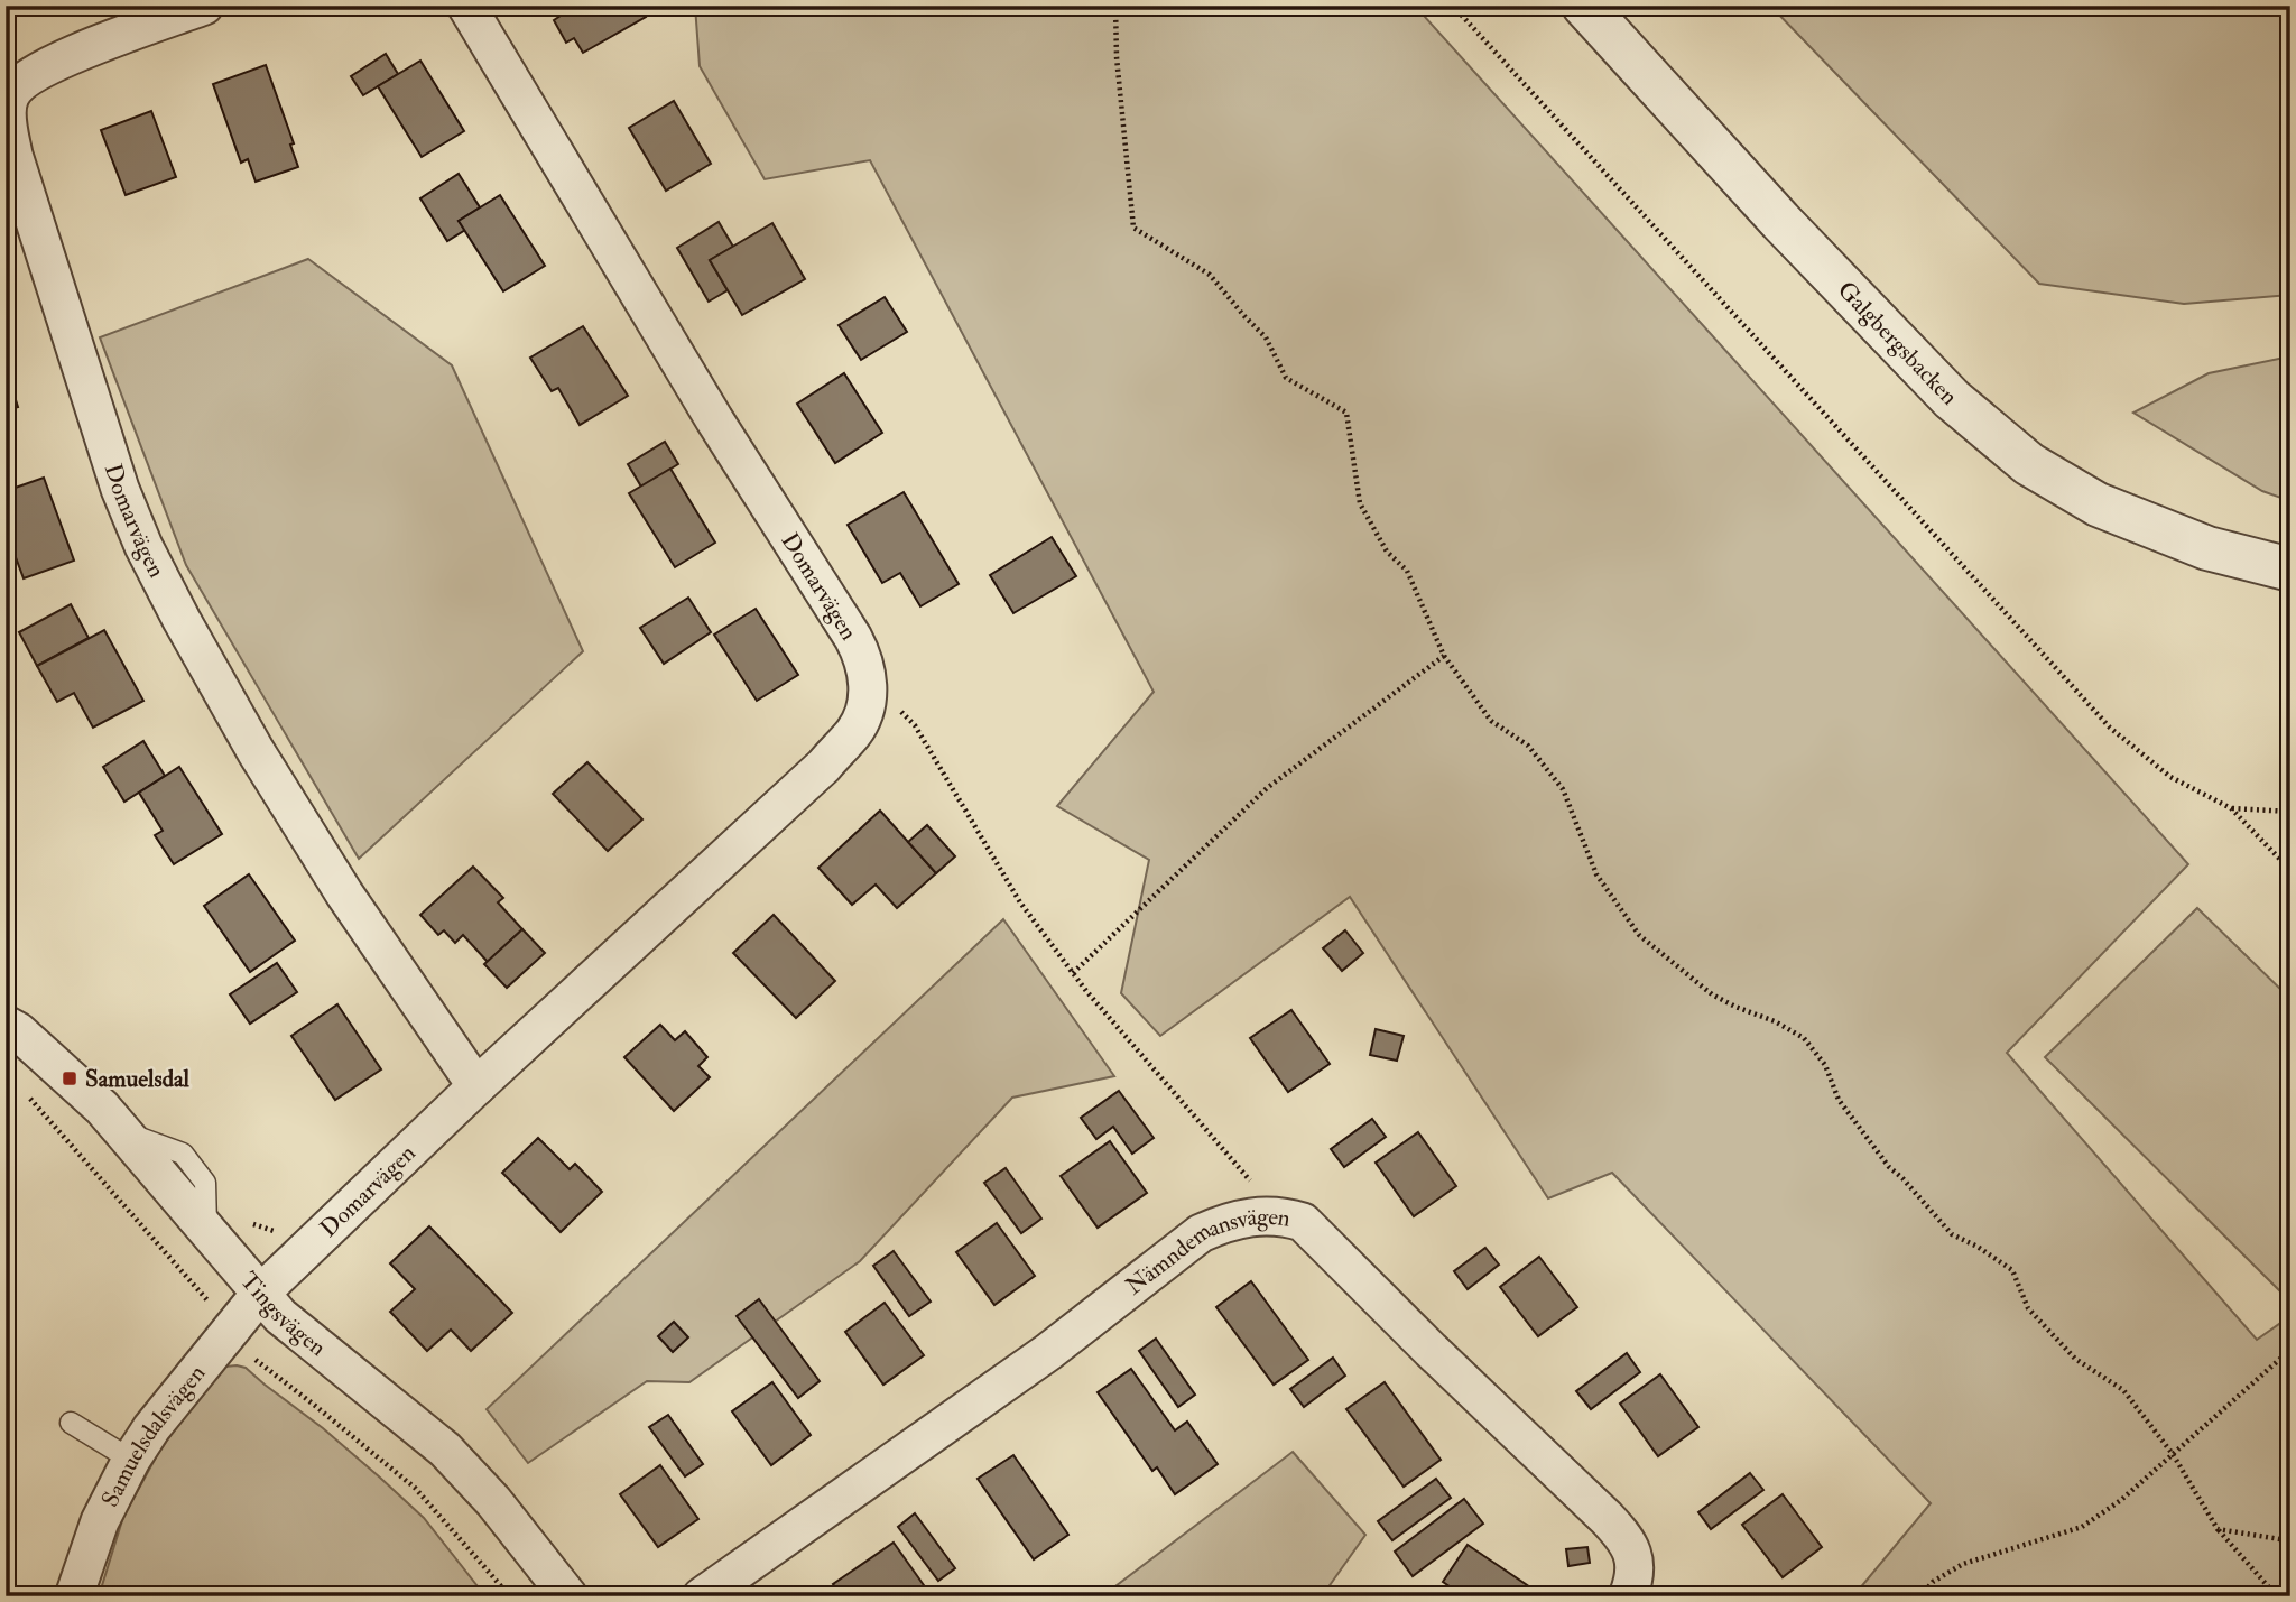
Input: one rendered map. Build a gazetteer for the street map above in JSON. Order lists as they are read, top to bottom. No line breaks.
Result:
{"streets":{"street":["Galgbergsbacken","Domarvägen","Nämndemansvägen","Tingsvägen","Samuelsdalsvägen"]},"crossings":[["Domarvägen","Tingsvägen"],["Domarvägen","Samuelsdalsvägen"],["Tingsvägen","Samuelsdalsvägen"]],"places":{"transit":["Samuelsdal"]}}
